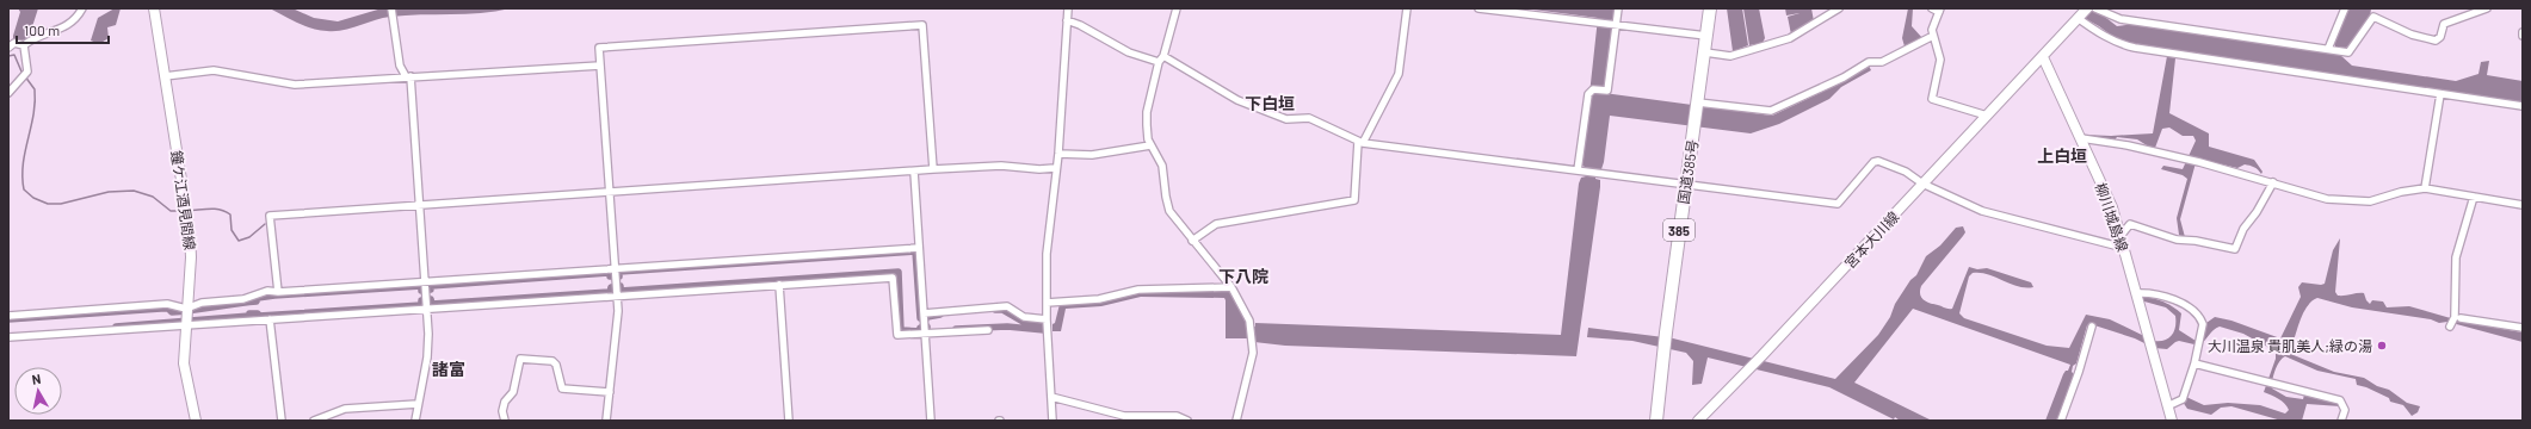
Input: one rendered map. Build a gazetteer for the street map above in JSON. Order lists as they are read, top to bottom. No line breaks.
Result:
{"streets":{"highway":["国道385号","385"],"main road":["鐘ケ江酒見間線","柳川城島線","宮本大川線"]},"crossings":[["柳川城島線","宮本大川線"]],"districts":["下白垣","上白垣","下八院","諸富"],"places":["大川温泉 貴肌美人;緑の湯"],"scale_bar":"100 m","north":"top"}
